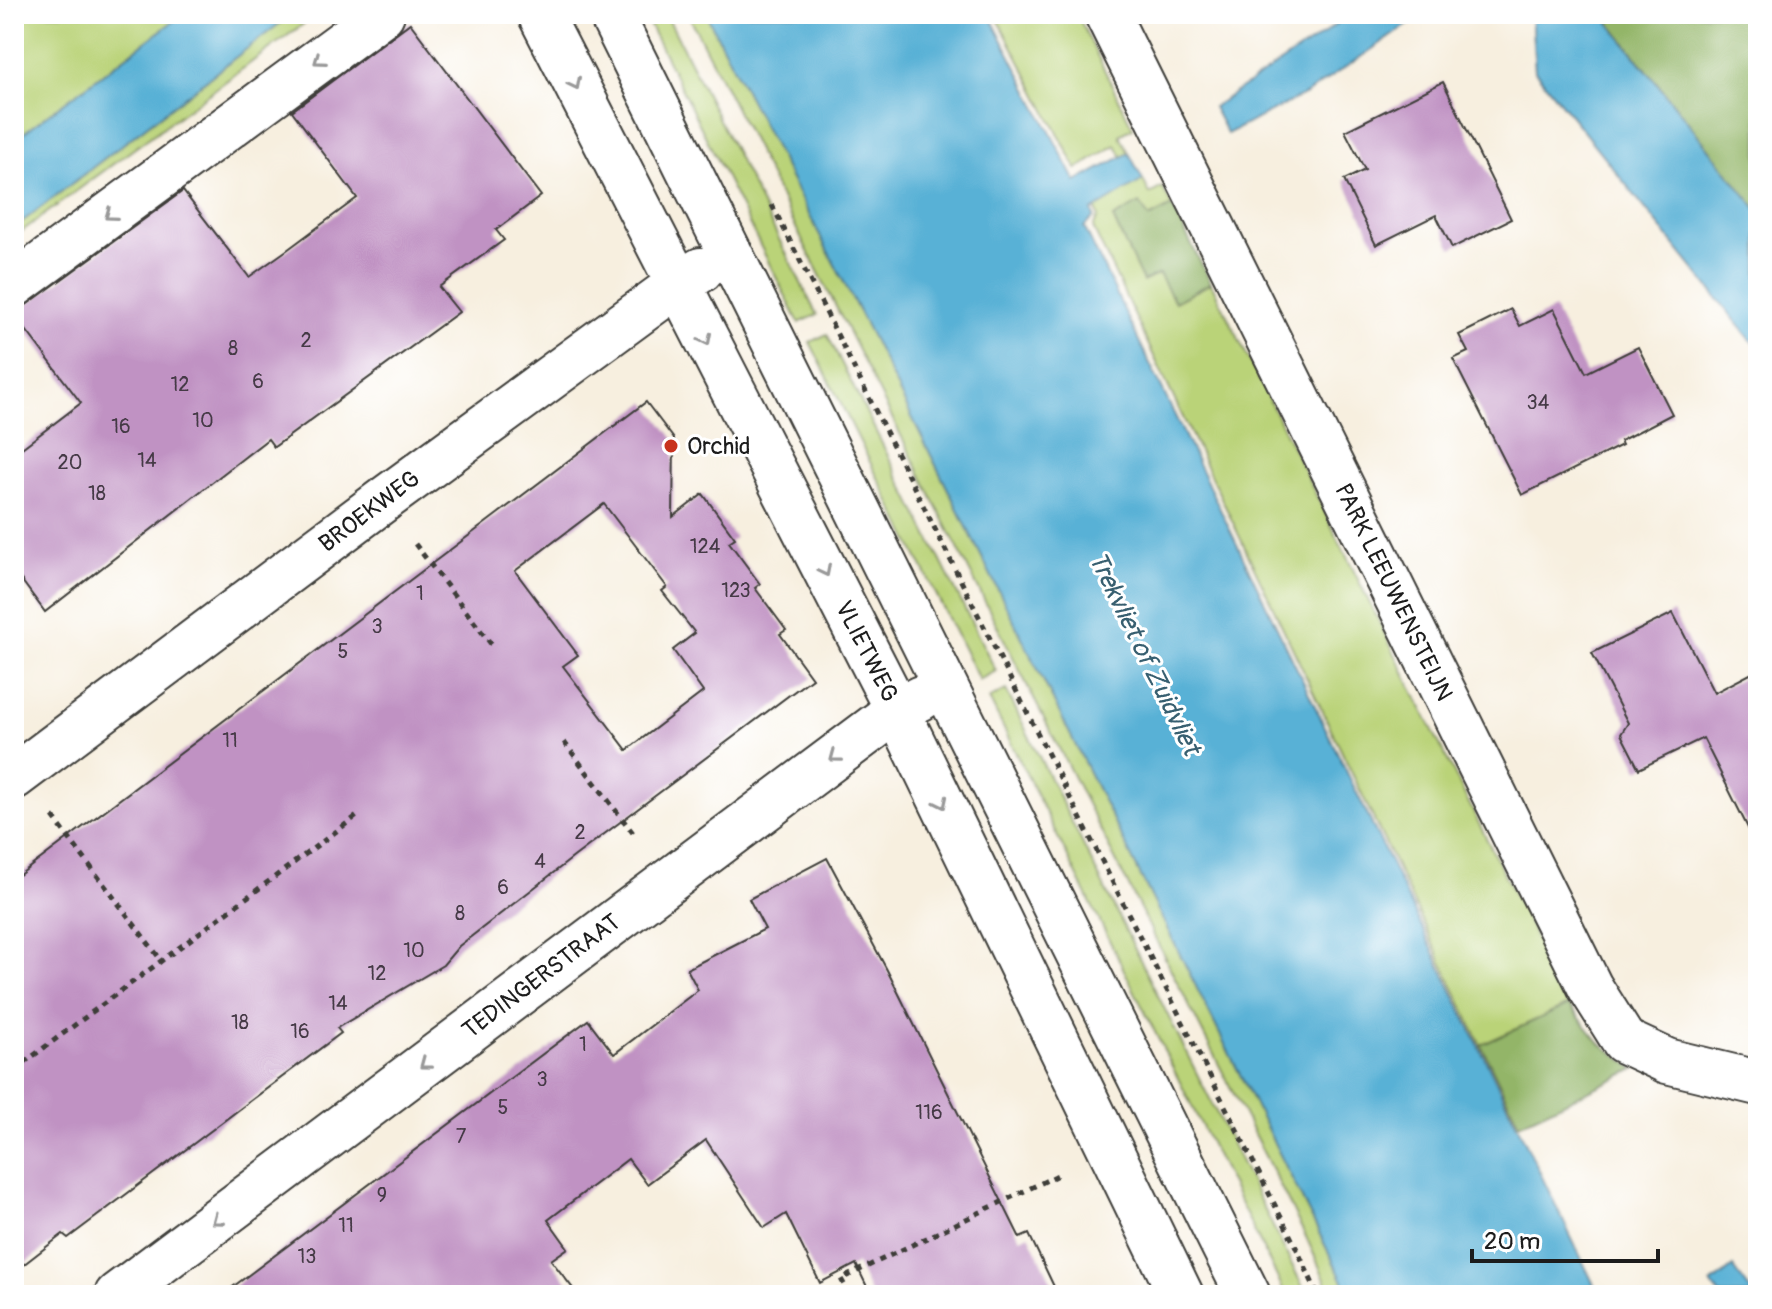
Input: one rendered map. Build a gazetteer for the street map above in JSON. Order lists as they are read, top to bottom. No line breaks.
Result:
{"streets":{"street":["BROEKWEG","PARK LEEUWENSTEIJN","VLIETWEG","TEDINGERSTRAAT"]},"crossings":[["BROEKWEG","VLIETWEG"],["VLIETWEG","TEDINGERSTRAAT"]],"one_way":["TEDINGERSTRAAT"],"water":["Trekvliet of Zuidvliet"],"places":["Orchid"],"house_numbers":["2","8","6","12","34","10","16","14","20","18","124","123","1","3","5","11","2","4","6","8","10","12","14","18","16","1","3","5","116","7","9","11","13"],"scale_bar":"20 m"}
